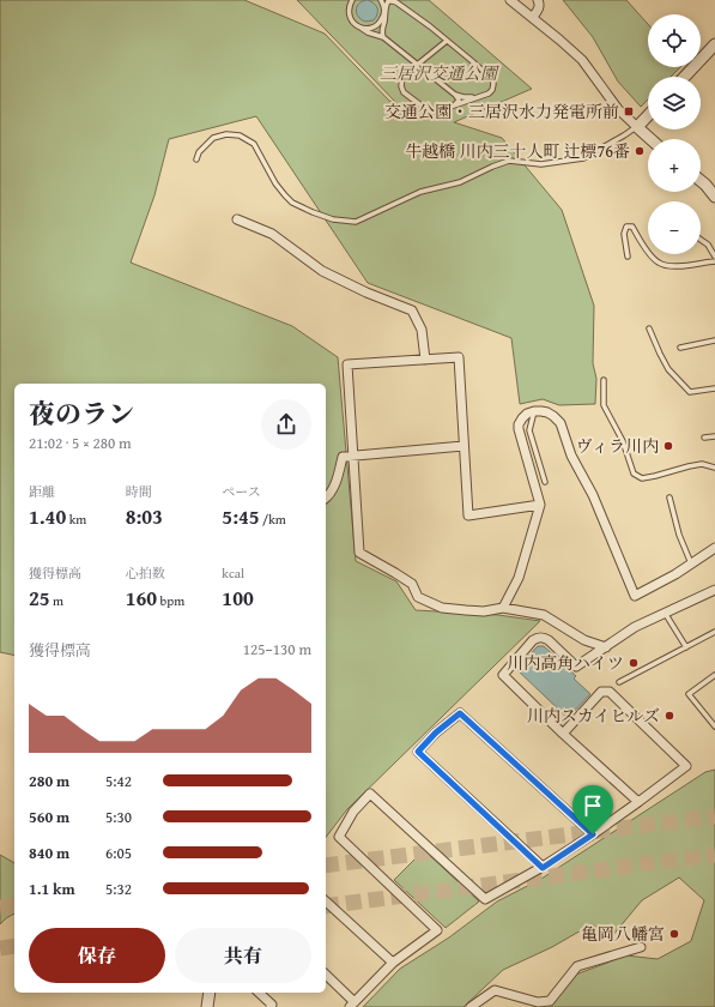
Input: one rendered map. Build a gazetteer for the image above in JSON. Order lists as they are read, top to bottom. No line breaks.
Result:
{"parks":["三居沢交通公園"],"places":{"transit":["交通公園・三居沢水力発電所前"],"other":["牛越橋 川内三十人町 辻標76番","ヴィラ川内","川内高角ハイツ","川内スカイヒルズ","亀岡八幡宮"]},"page":{"map_buttons":["+","−"],"heading":["夜のラン","21:02 · 5 × 280 m"],"stats":[["距離","1.40 km"],["時間","8:03"],["ペース","5:45 /km"],["獲得標高","25 m"],["心拍数","160 bpm"],["kcal","100"]],"chart":["獲得標高","125–130 m"],"list":[{"name":"280 m","note":"5:42"},{"name":"560 m","note":"5:30"},{"name":"840 m","note":"6:05"},{"name":"1.1 km","note":"5:32"}],"buttons":["保存","共有"]}}
